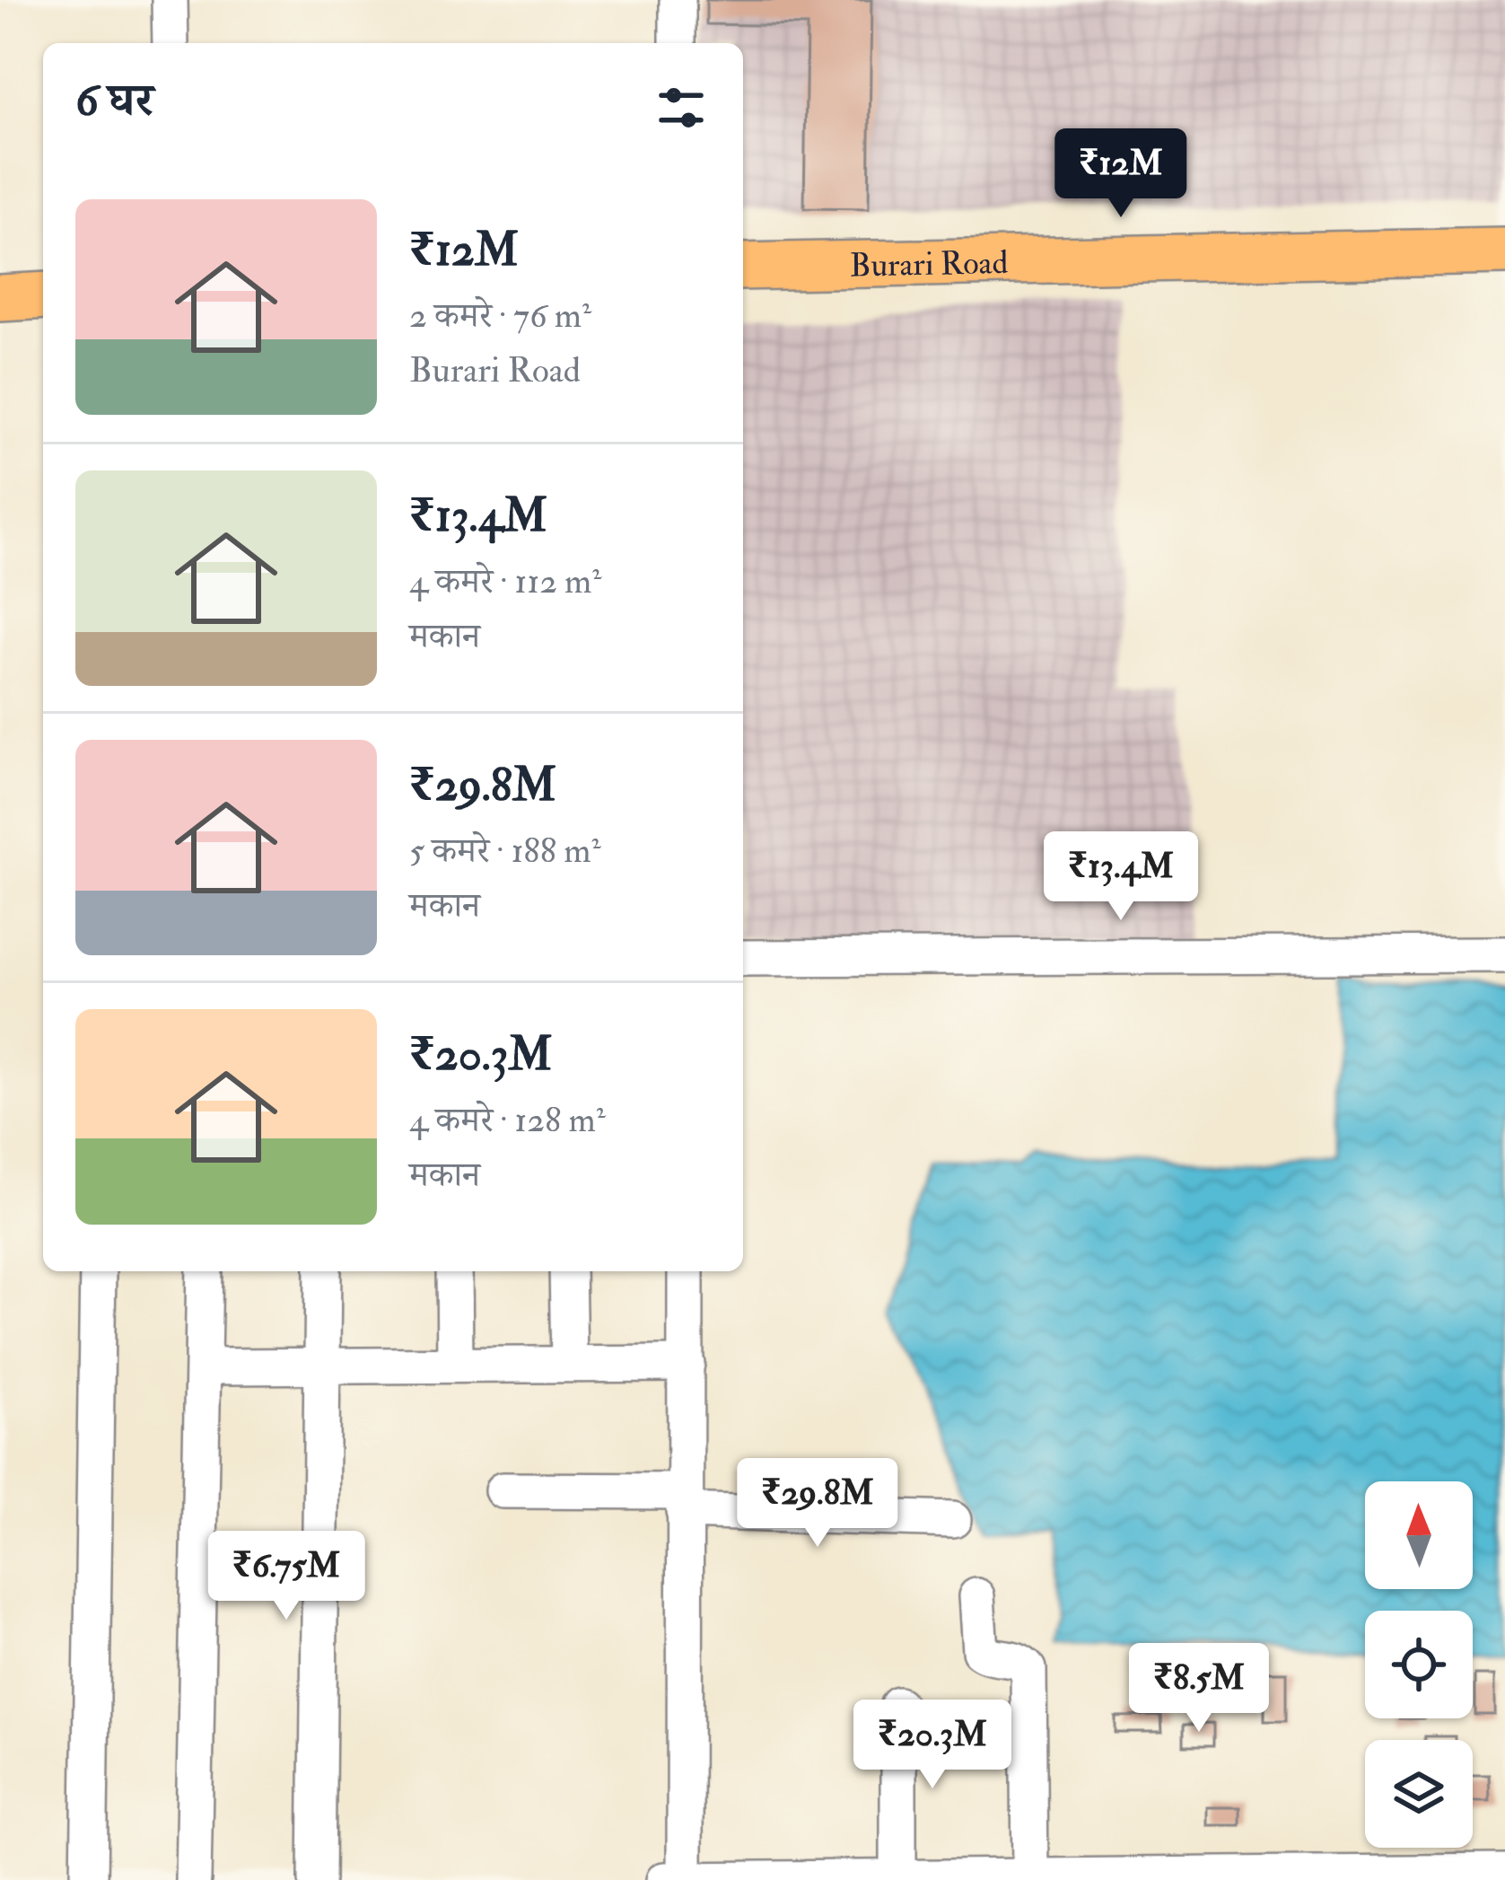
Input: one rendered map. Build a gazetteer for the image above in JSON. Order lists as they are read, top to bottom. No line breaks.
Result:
{"streets":{"main road":["Burari Road"]},"north":"top","page":{"heading":"6 घर","price":["₹12M","₹13.4M","₹29.8M","₹6.75M","₹8.5M","₹20.3M"],"list":[{"name":"₹12M","note":"2 कमरे · 76 m² · Burari Road"},{"name":"₹13.4M","note":"4 कमरे · 112 m² · मकान"},{"name":"₹29.8M","note":"5 कमरे · 188 m² · मकान"},{"name":"₹20.3M","note":"4 कमरे · 128 m² · मकान"}]}}
